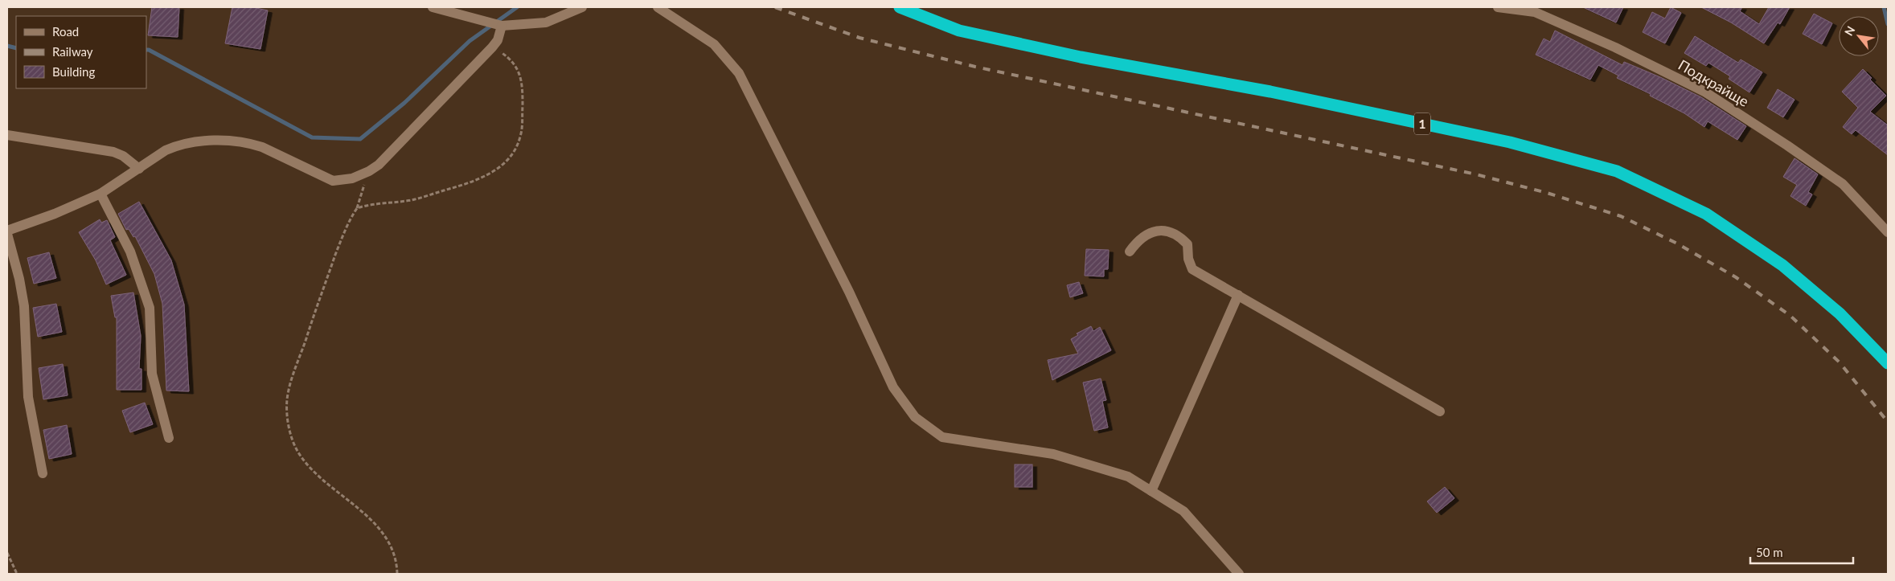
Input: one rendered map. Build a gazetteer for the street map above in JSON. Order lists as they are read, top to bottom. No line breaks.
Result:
{"streets":{"highway":["1"],"street":["Подкрайще"]},"legend":["Road","Railway","Building"],"scale_bar":"50 m","north":"top left"}
